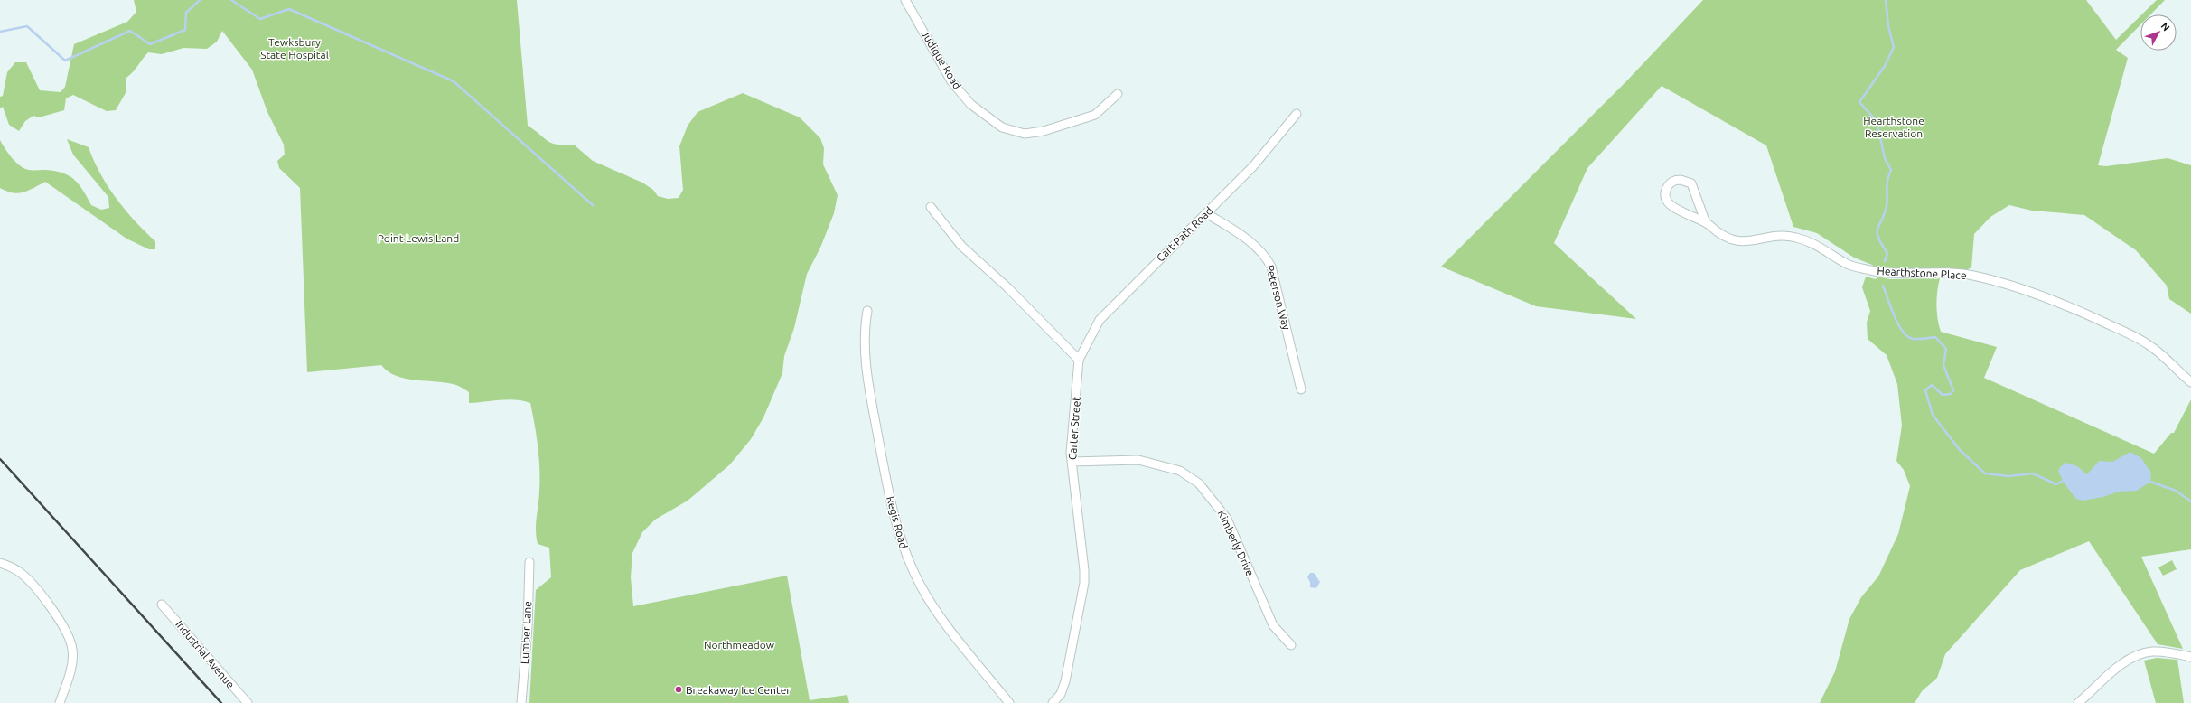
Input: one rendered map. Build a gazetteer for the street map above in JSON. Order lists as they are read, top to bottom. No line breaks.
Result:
{"streets":{"street":["Judique Road","Cart-Path Road","Hearthstone Place","Peterson Way","Carter Street","Regis Road","Kimberly Drive","Lumber Lane","Industrial Avenue"]},"crossings":[["Cart-Path Road","Peterson Way"],["Cart-Path Road","Carter Street"],["Carter Street","Kimberly Drive"]],"parks":["Tewksbury State Hospital","Hearthstone Reservation","Point Lewis Land","Northmeadow"],"places":["Breakaway Ice Center"],"north":"top right"}
